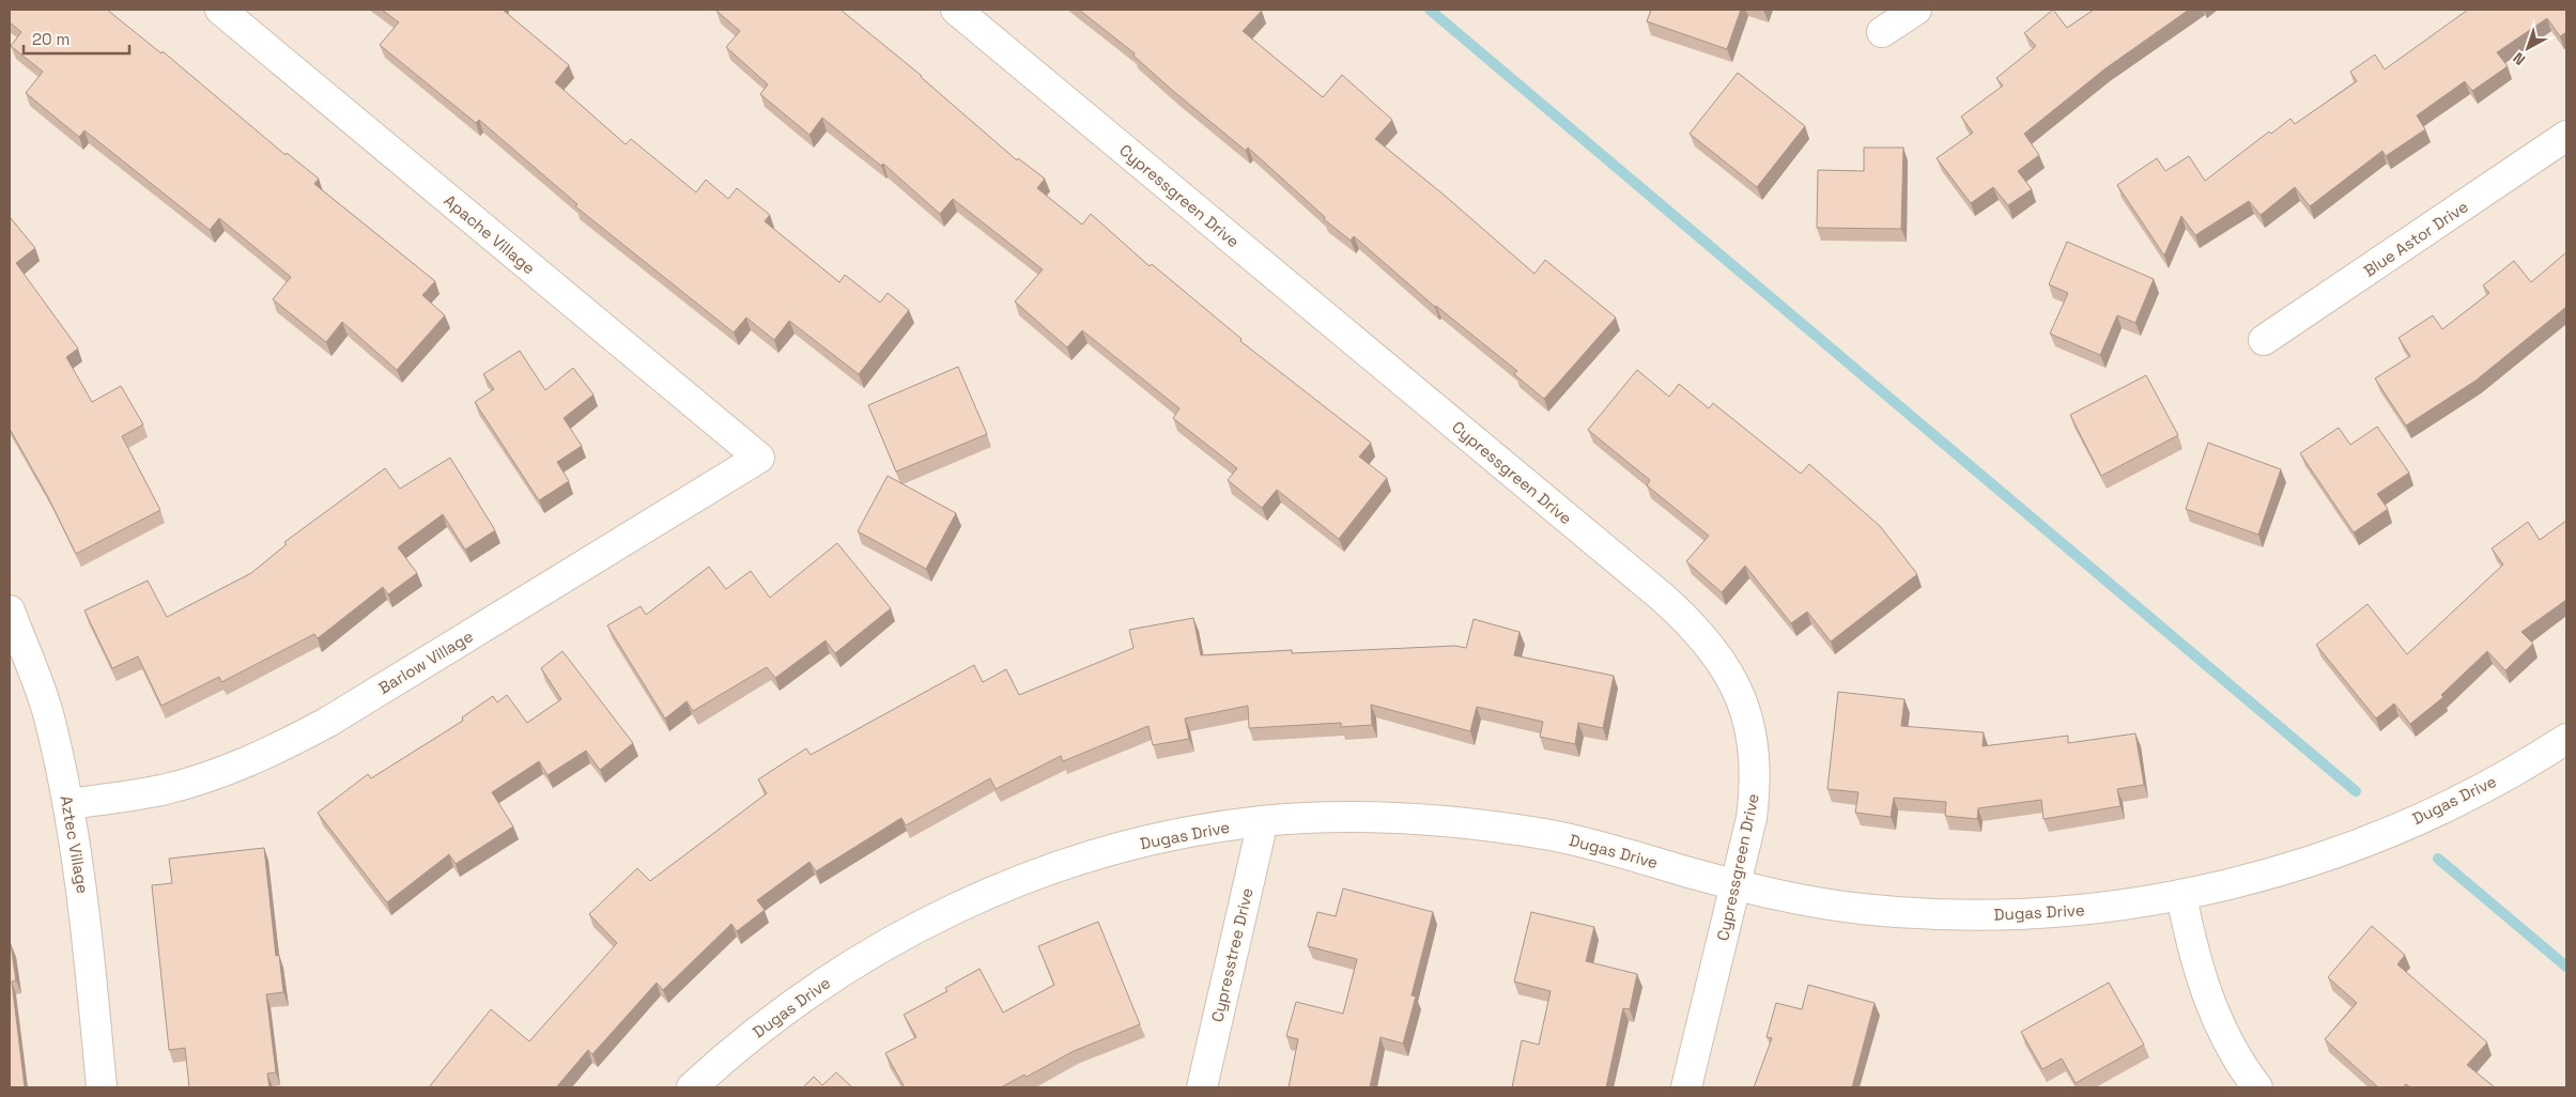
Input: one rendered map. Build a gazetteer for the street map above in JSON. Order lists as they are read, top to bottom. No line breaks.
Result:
{"streets":{"street":["Cypressgreen Drive","Apache Village","Blue Astor Drive","Barlow Village","Dugas Drive","Aztec Village","Cypresstree Drive"]},"crossings":[["Cypressgreen Drive","Dugas Drive"],["Apache Village","Barlow Village"],["Barlow Village","Aztec Village"],["Dugas Drive","Cypresstree Drive"]],"scale_bar":"20 m","north":"bottom left"}
